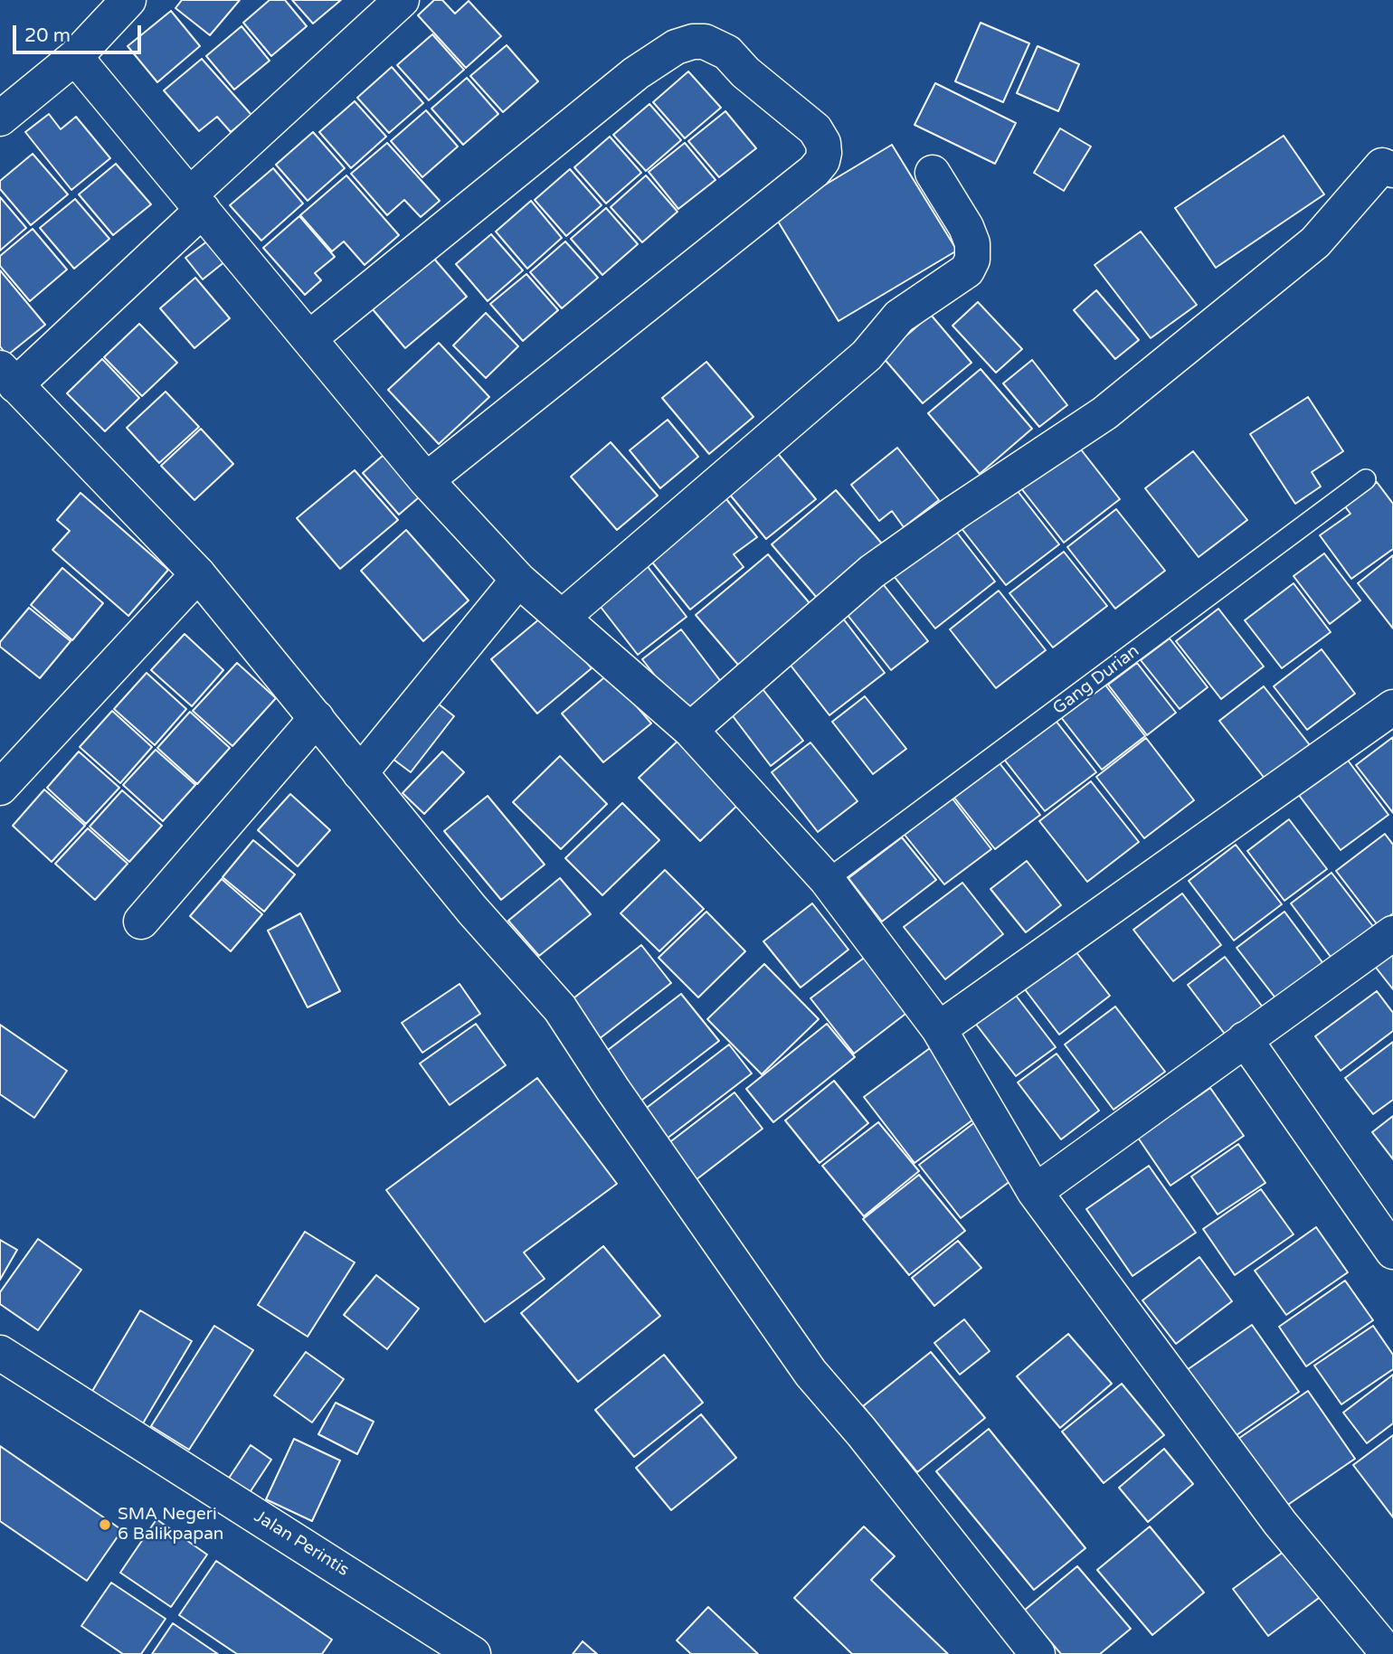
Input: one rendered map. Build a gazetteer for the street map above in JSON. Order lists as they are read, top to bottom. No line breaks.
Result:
{"streets":{"street":["Jalan Perintis"],"lane":["Gang Durian"]},"places":["SMA Negeri 6 Balikpapan"],"scale_bar":"20 m"}
